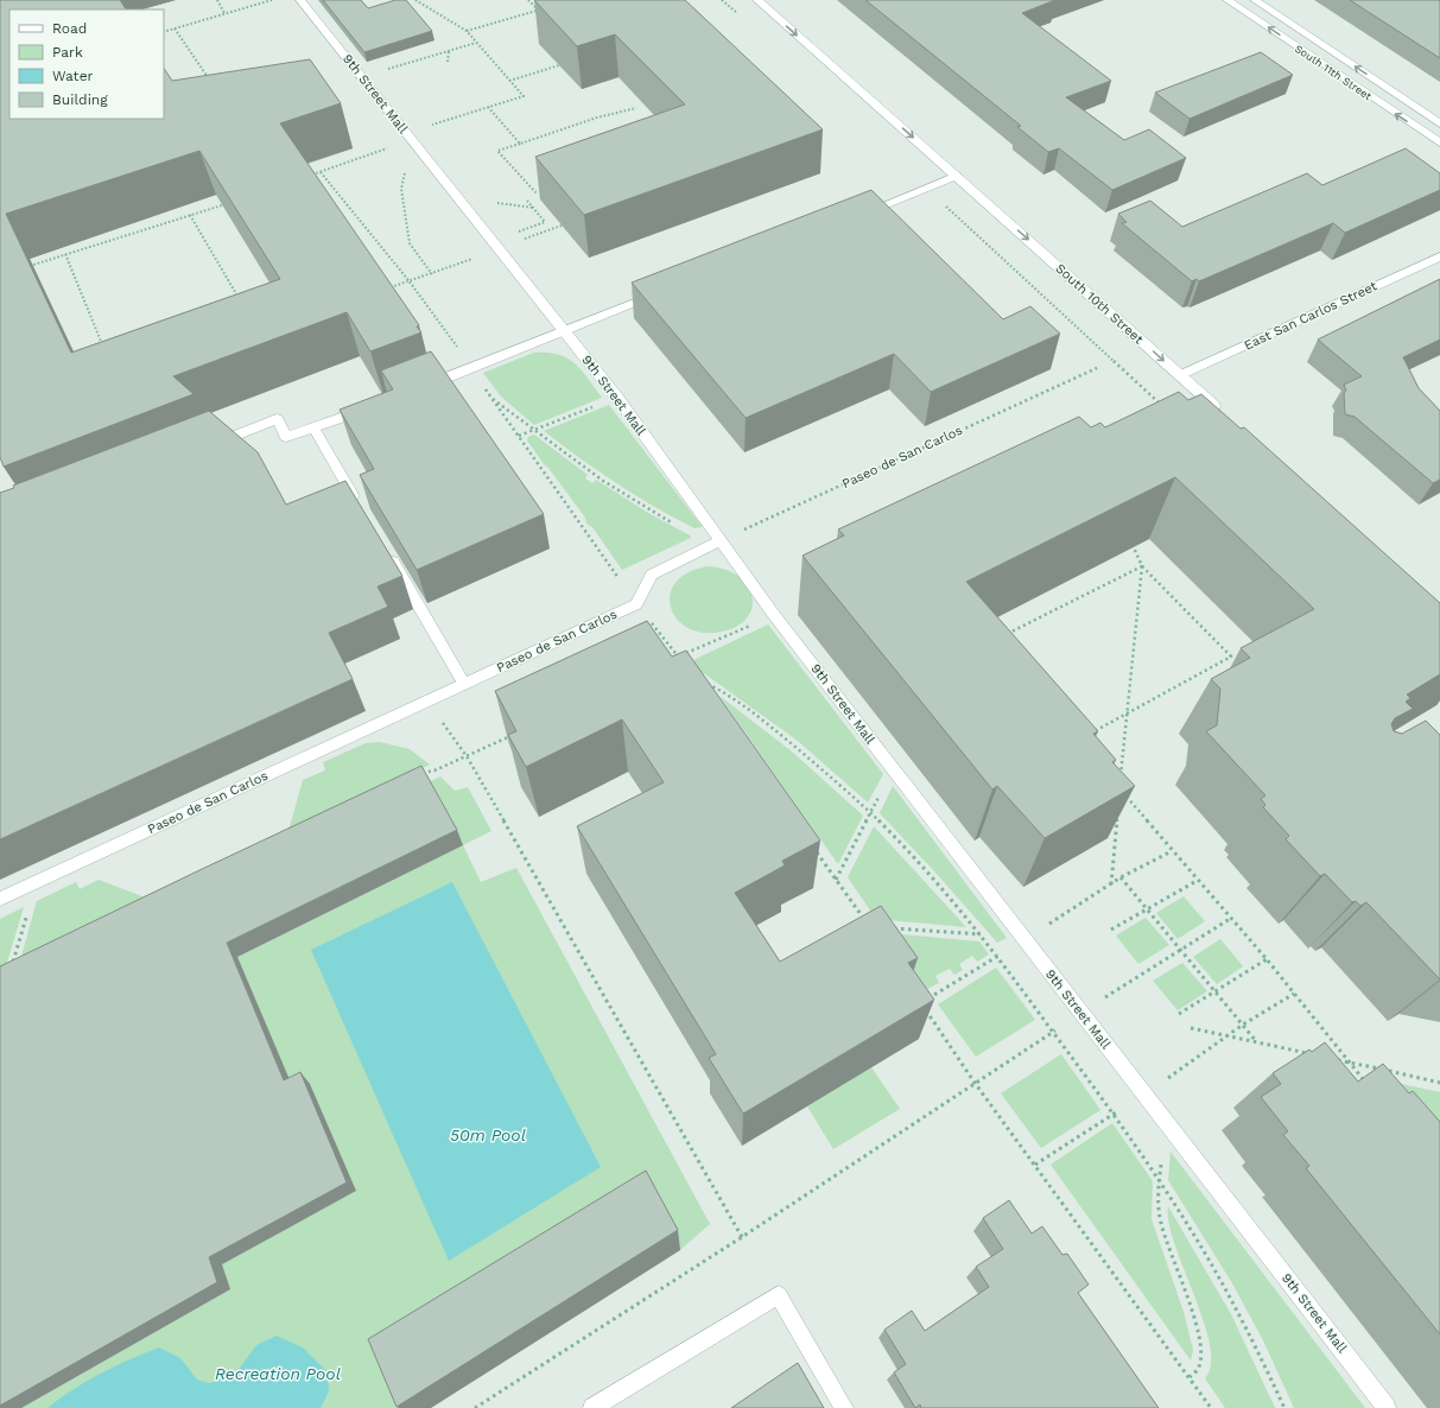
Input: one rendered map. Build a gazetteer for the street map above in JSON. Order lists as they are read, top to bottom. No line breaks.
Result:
{"streets":{"street":["South 11th Street","9th Street Mall","South 10th Street","East San Carlos Street","Paseo de San Carlos"]},"crossings":[["9th Street Mall","Paseo de San Carlos"],["South 10th Street","East San Carlos Street"]],"one_way":["South 11th Street","South 10th Street"],"water":["50m Pool","Recreation Pool"],"legend":["Road","Park","Water","Building"]}
